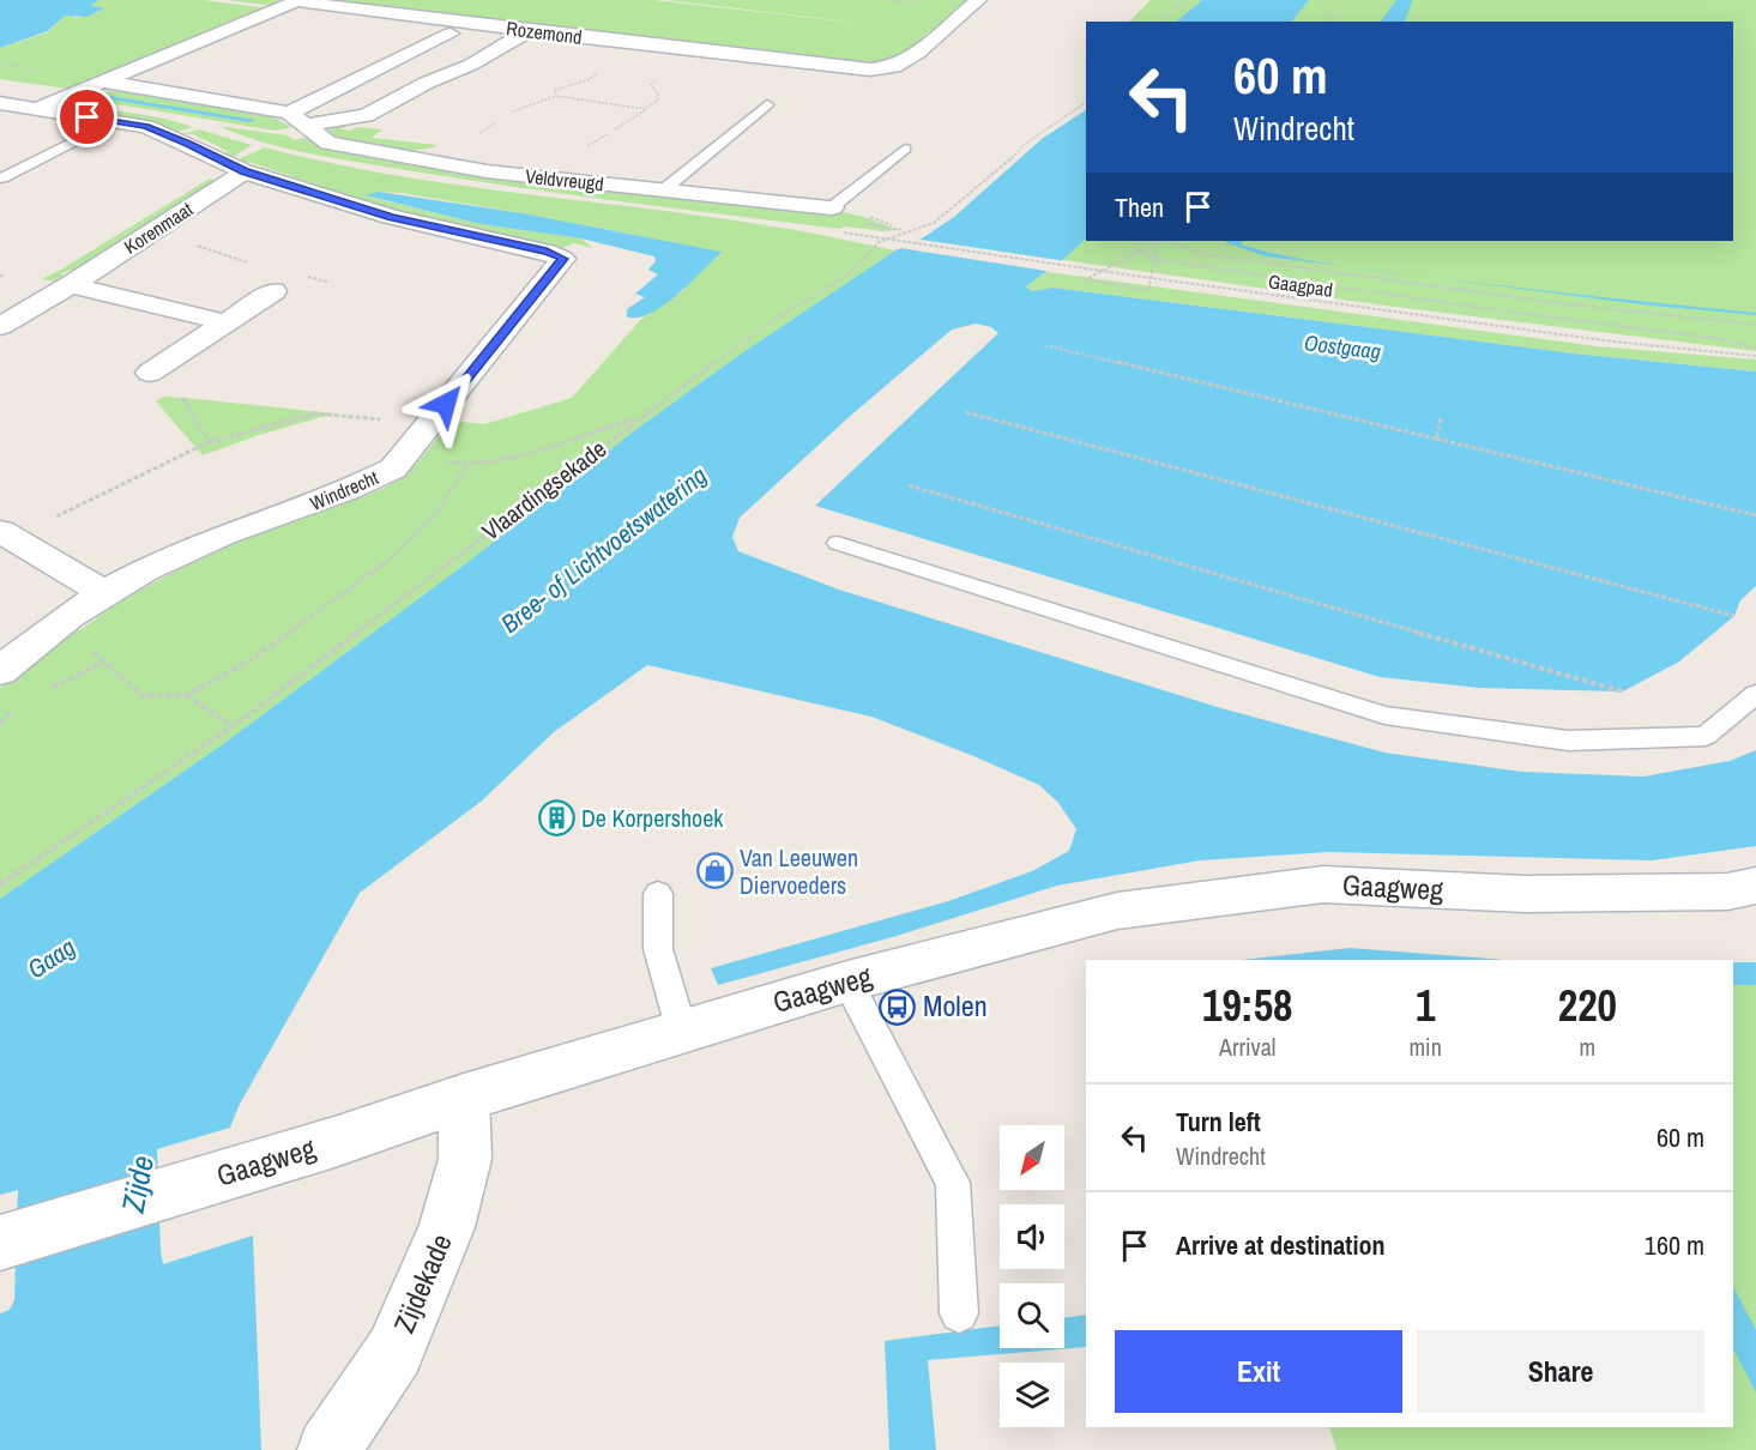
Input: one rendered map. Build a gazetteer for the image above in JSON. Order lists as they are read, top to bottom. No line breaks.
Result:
{"streets":{"street":["Rozemond","Veldvreugd","Korenmaat","Windrecht","Gaagweg","Zijdekade"],"path":["Gaagpad","Vlaardingsekade"]},"crossings":[["Rozemond","Veldvreugd"],["Korenmaat","Windrecht"],["Gaagweg","Zijdekade"]],"water":["Oostgaag","Bree- of Lichtvoetswatering","Gaag","Zijde"],"places":{"building":["De Korpershoek"],"shop":["Van Leeuwen Diervoeders"],"bus stop":["Molen"]},"north":"bottom left","page":{"turn":["60 m","Windrecht"],"then":"Then","eta":["19:58","Arrival","1","min","220","m"],"list":[{"name":"Turn left","note":"Windrecht","value":"60 m"},{"name":"Arrive at destination","value":"160 m"}],"buttons":["Exit","Share"]}}
